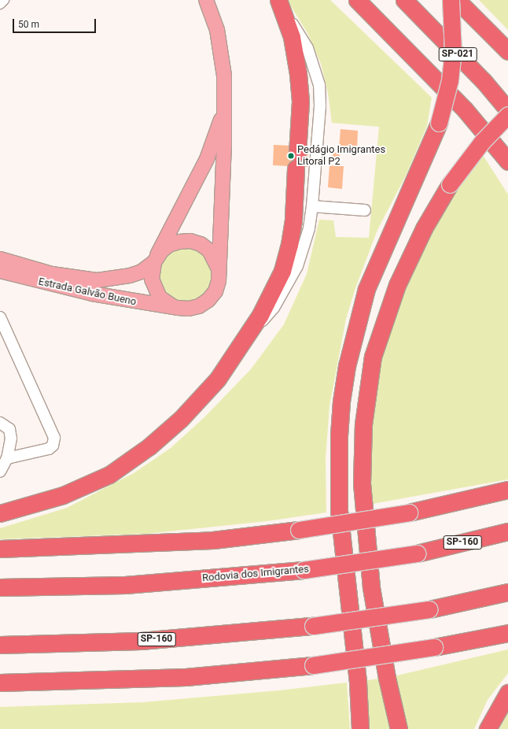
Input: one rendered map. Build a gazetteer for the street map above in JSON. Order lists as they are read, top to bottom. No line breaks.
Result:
{"streets":{"highway":["SP-021","SP-160","Rodovia dos Imigrantes"],"main road":["Estrada Galvão Bueno"]},"places":["Pedágio Imigrantes Litoral P2"],"scale_bar":"50 m"}
